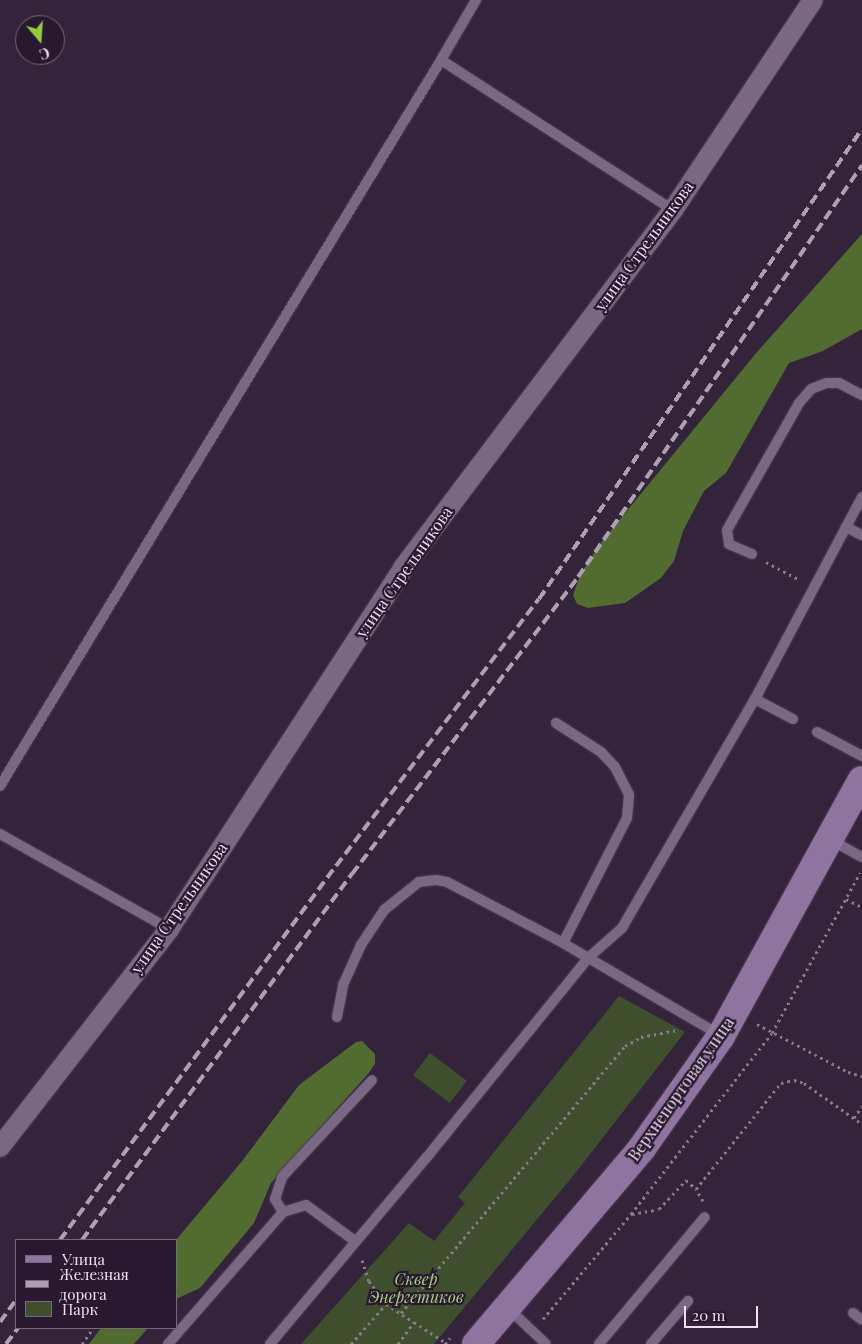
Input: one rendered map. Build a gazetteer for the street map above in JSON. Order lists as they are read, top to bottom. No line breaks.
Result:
{"streets":{"main road":["Верхнепортовая улица"],"street":["улица Стрельникова"]},"parks":["Сквер Энергетиков"],"legend":["Улица","Железная дорога","Парк"],"scale_bar":"20 m","north":"bottom"}
